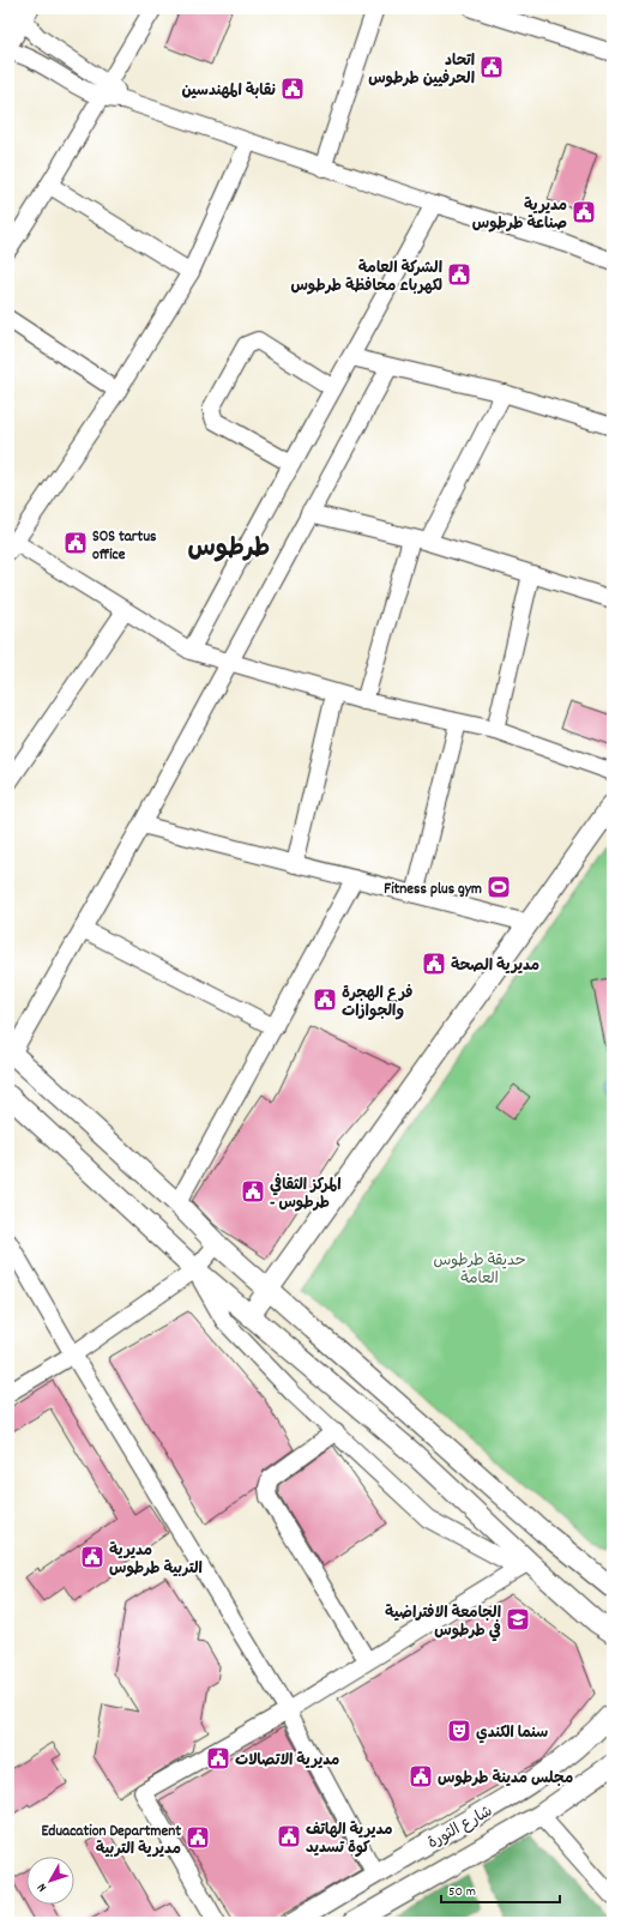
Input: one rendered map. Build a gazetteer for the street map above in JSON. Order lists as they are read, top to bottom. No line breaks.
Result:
{"streets":{"main road":["شارع الثورة"]},"districts":["طرطوس"],"parks":["حديقة طرطوس العامة"],"places":{"public building":["اتحاد الحرفيين طرطوس","نقابة المهندسين","مديرية صناعة طرطوس","الشركة العامة لكهرباء محافظة طرطوس","SOS tartus office","مديرية الصحة","فرع الهجرة والجوازات","المركز الثقافي - طرطوس","مديرية التربية طرطوس","مديرية الاتصالات","مجلس مدينة طرطوس","مديرية الهاتف كوة تسديد","Eduacation Department مديرية التربية"],"sports":["Fitness plus gym"],"school or university":["الجامعة الافتراضية في طرطوس"],"theatre":["سنما الكندي"]},"scale_bar":"50 m","north":"bottom left"}
